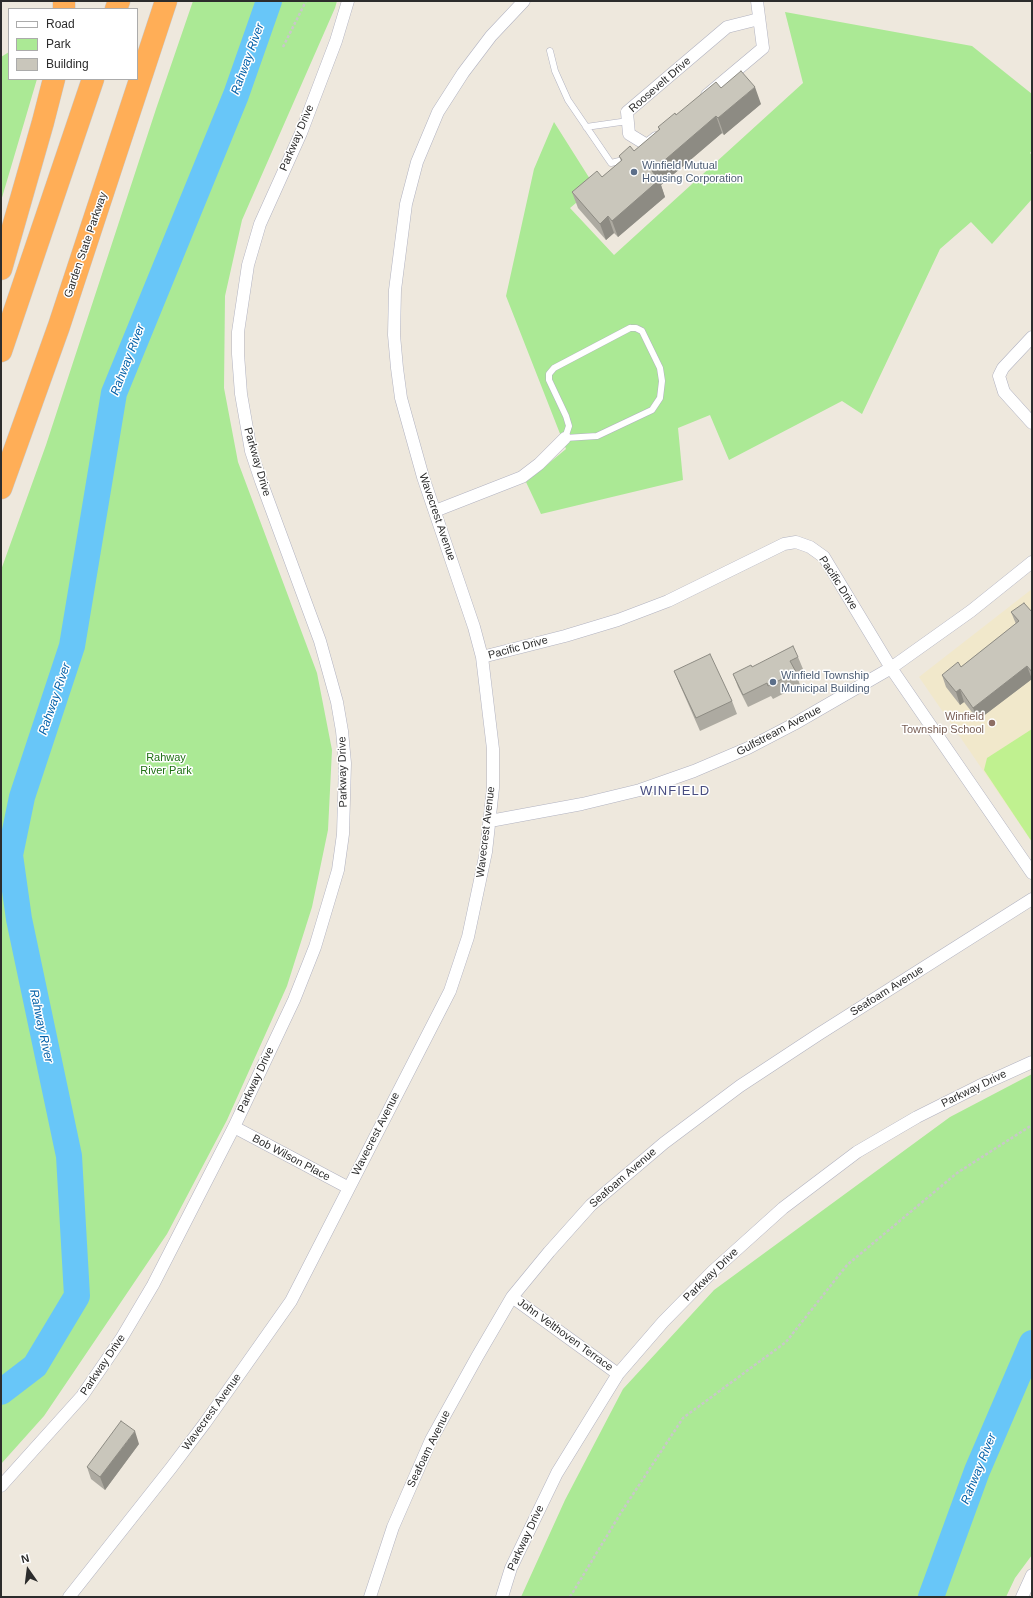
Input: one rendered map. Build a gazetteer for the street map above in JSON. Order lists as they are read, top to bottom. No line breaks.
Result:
{"streets":{"highway":["Garden State Parkway"],"street":["Roosevelt Drive","Parkway Drive","Wavecrest Avenue","Pacific Drive","Gulfstream Avenue","Seafoam Avenue","Bob Wilson Place","John Velthoven Terrace"]},"crossings":[["Parkway Drive","Bob Wilson Place"],["Parkway Drive","John Velthoven Terrace"],["Wavecrest Avenue","Pacific Drive"],["Wavecrest Avenue","Gulfstream Avenue"],["Wavecrest Avenue","Bob Wilson Place"],["Pacific Drive","Gulfstream Avenue"],["Seafoam Avenue","John Velthoven Terrace"]],"districts":["WINFIELD"],"water":["Rahway River"],"parks":["Rahway River Park"],"places":["Winfield Mutual Housing Corporation","Winfield Township Municipal Building","Winfield Township School"],"legend":["Road","Park","Building"],"north":"top"}
